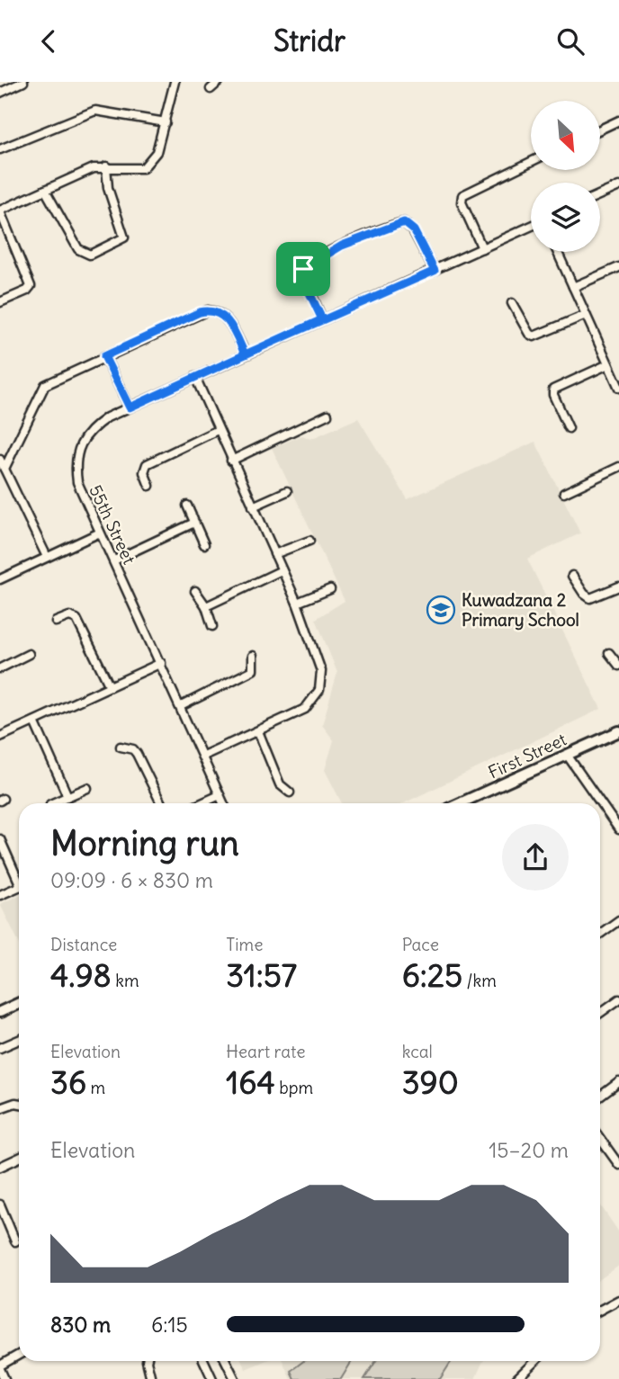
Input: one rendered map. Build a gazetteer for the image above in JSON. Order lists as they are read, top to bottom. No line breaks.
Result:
{"streets":{"street":["55th Street","First Street"]},"places":{"school or university":["Kuwadzana 2 Primary School"]},"north":"bottom right","page":{"header":"Stridr","heading":["Morning run","09:09 · 6 × 830 m"],"stats":[["Distance","4.98 km"],["Time","31:57"],["Pace","6:25 /km"],["Elevation","36 m"],["Heart rate","164 bpm"],["kcal","390"]],"chart":["Elevation","15–20 m"],"list":[{"name":"830 m","note":"6:15"}]}}
